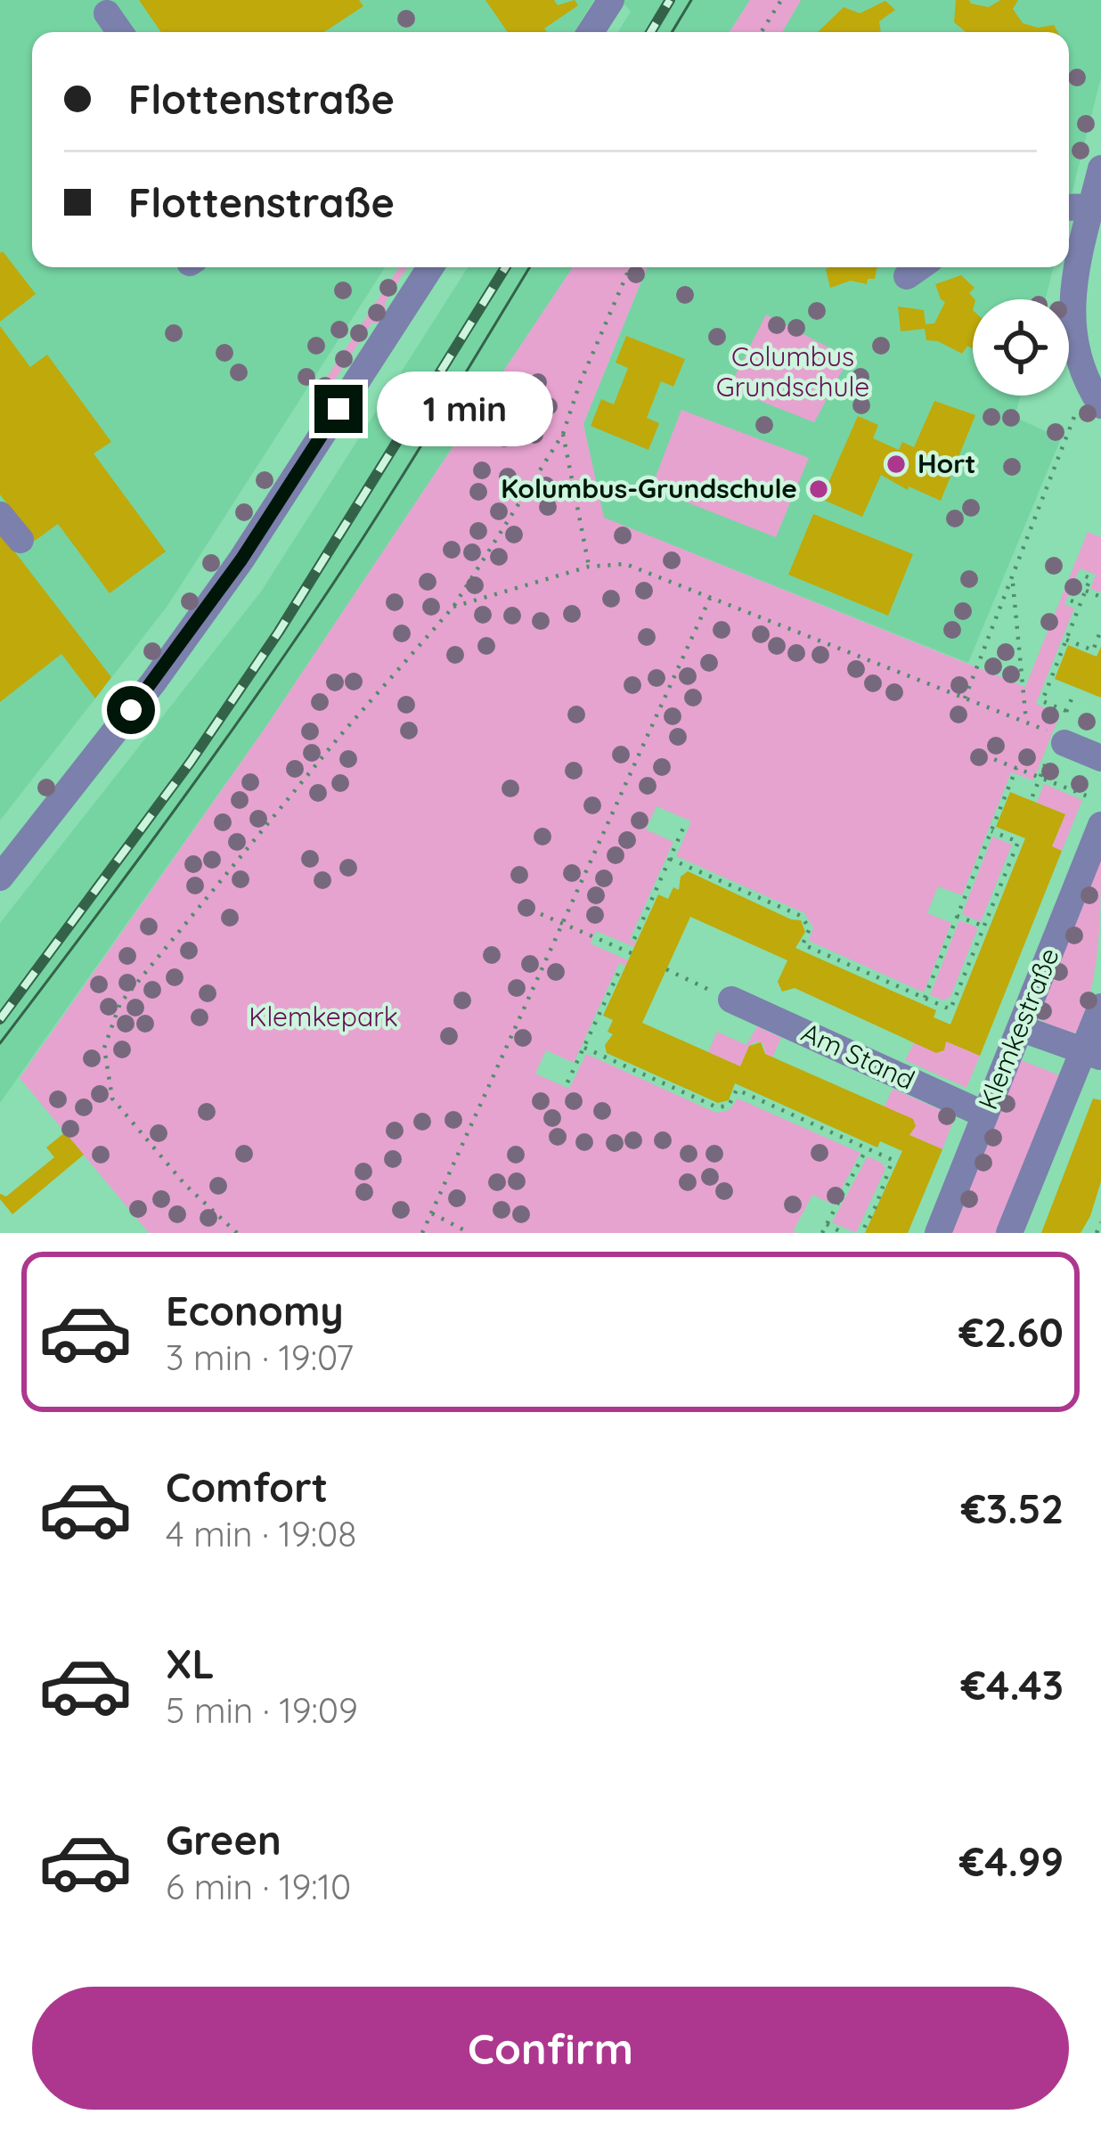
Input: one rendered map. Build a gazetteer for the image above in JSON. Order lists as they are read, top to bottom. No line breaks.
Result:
{"streets":{"street":["Klemkestraße","Am Stand"]},"crossings":[["Klemkestraße","Am Stand"]],"parks":["Columbus Grundschule","Klemkepark"],"places":["Hort","Kolumbus-Grundschule"],"page":{"banner":["Flottenstraße","Flottenstraße"],"bubble":"1 min","list":[{"name":"Economy","note":"3 min · 19:07","value":"€2.60"},{"name":"Comfort","note":"4 min · 19:08","value":"€3.52"},{"name":"XL","note":"5 min · 19:09","value":"€4.43"},{"name":"Green","note":"6 min · 19:10","value":"€4.99"}],"buttons":"Confirm"}}
